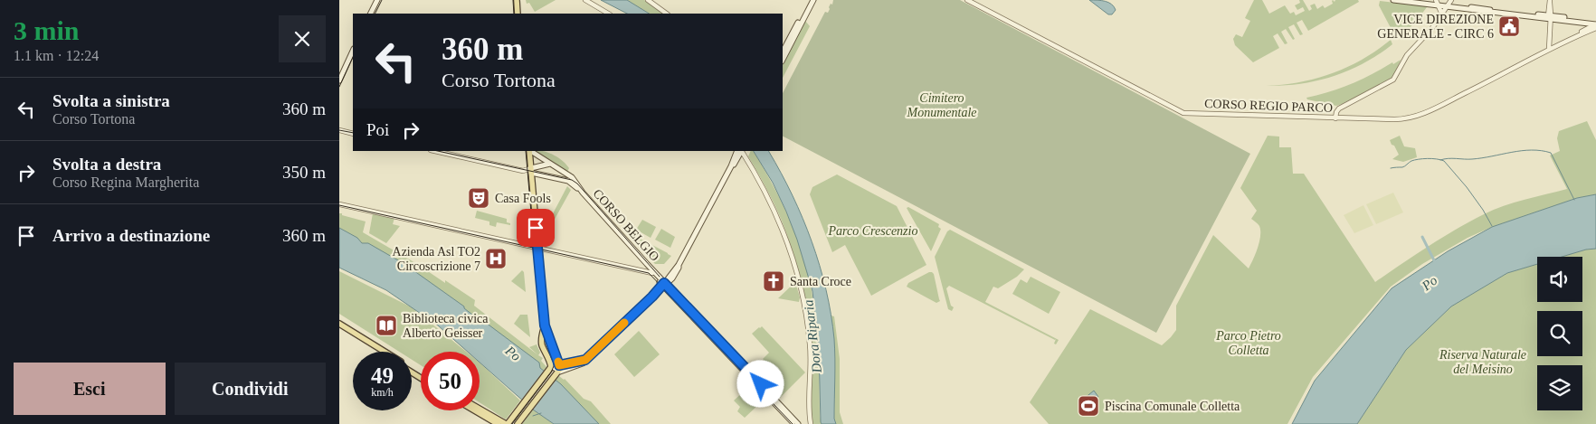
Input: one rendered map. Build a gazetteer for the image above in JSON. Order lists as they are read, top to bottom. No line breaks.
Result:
{"streets":{"main road":["CORSO BELGIO"],"street":["CORSO REGIO PARCO"]},"water":["Po","Dora Riparia"],"parks":["Cimitero Monumentale","Parco Crescenzio","Parco Pietro Colletta","Riserva Naturale del Meisino"],"places":{"public building":["VICE DIREZIONE GENERALE - CIRC 6"],"theatre":["Casa Fools"],"hospital":["Azienda Asl TO2 Circoscrizione 7"],"church":["Santa Croce"],"library":["Biblioteca civica Alberto Geisser"],"sports":["Piscina Comunale Colletta"]},"page":{"heading":["3 min","1.1 km · 12:24"],"turn":["360 m","Corso Tortona"],"list":[{"name":"Svolta a sinistra","note":"Corso Tortona","value":"360 m"},{"name":"Svolta a destra","note":"Corso Regina Margherita","value":"350 m"},{"name":"Arrivo a destinazione","value":"360 m"}],"then":"Poi","speed":"49 km/h","limit":"50","buttons":["Esci","Condividi"]}}
